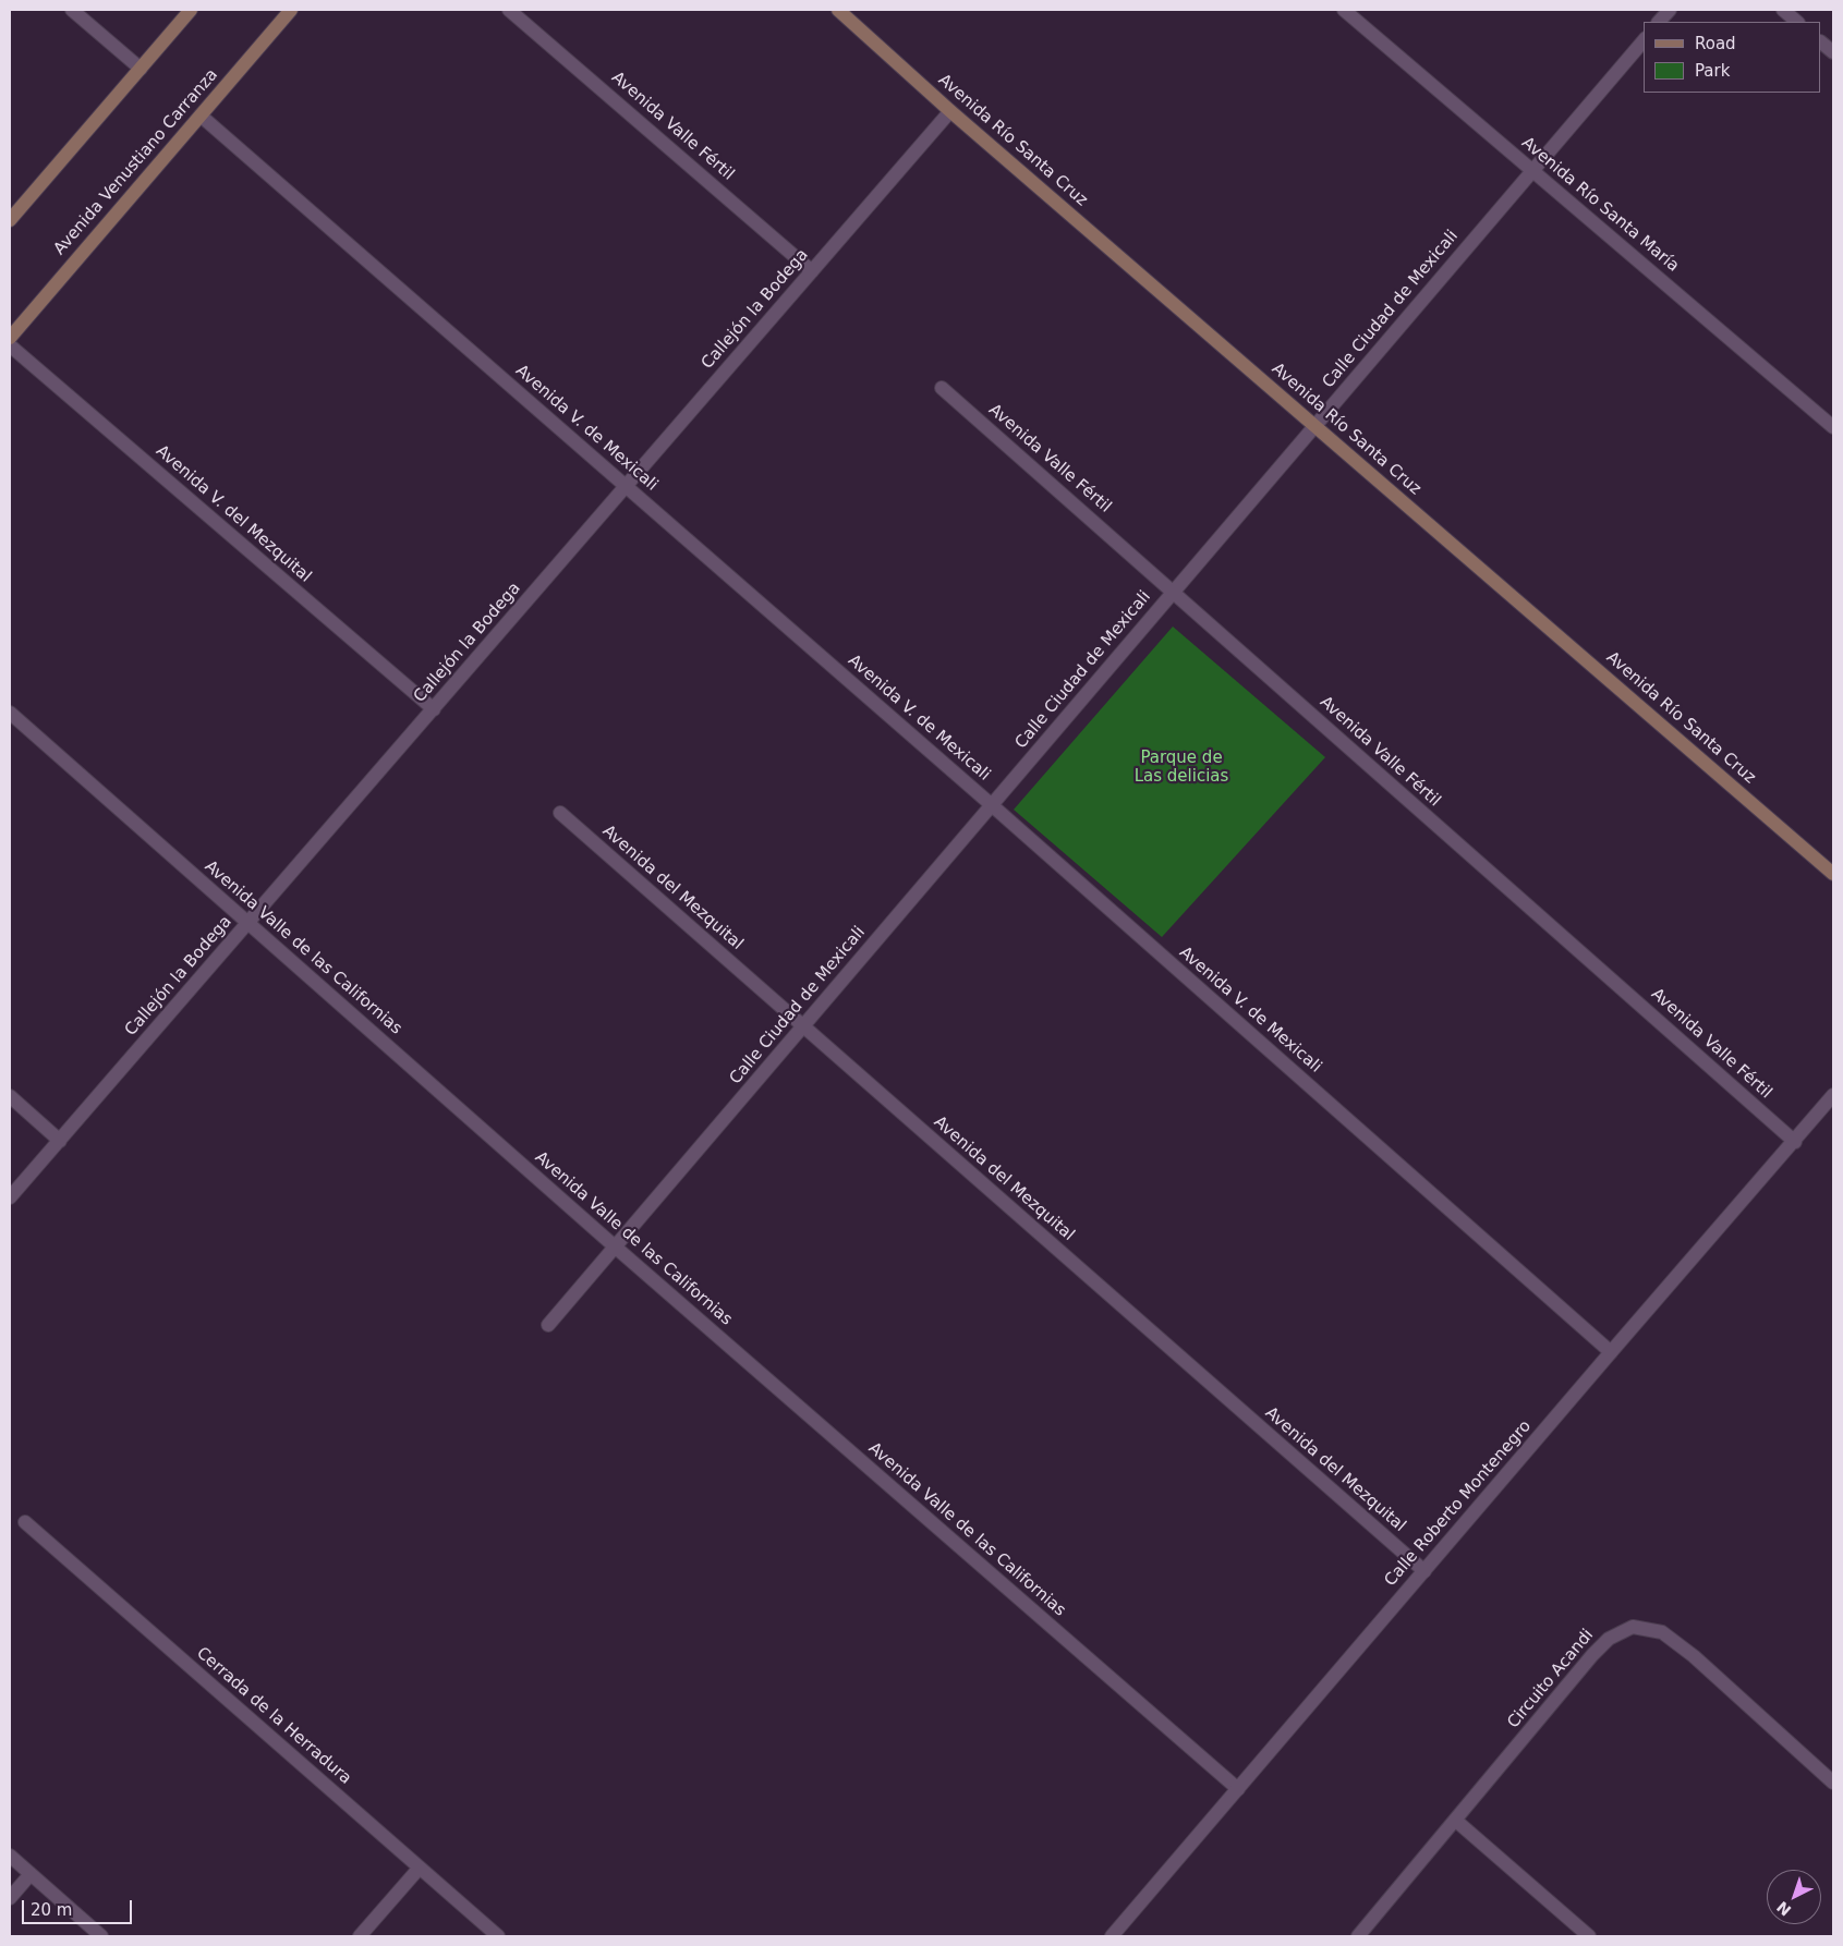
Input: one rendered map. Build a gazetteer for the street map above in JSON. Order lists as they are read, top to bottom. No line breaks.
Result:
{"streets":{"main road":["Avenida Río Santa Cruz","Avenida Venustiano Carranza"],"street":["Avenida Valle Fértil","Avenida Río Santa María","Callejón la Bodega","Calle Ciudad de Mexicali","Avenida V. de Mexicali","Avenida V. del Mezquital","Avenida del Mezquital","Avenida Valle de las Californias","Calle Roberto Montenegro","Circuito Acandi","Cerrada de la Herradura"]},"crossings":[["Avenida Valle Fértil","Callejón la Bodega"],["Avenida Valle Fértil","Calle Ciudad de Mexicali"],["Avenida Valle Fértil","Calle Roberto Montenegro"],["Avenida Río Santa Cruz","Callejón la Bodega"],["Avenida Río Santa Cruz","Calle Ciudad de Mexicali"],["Avenida Venustiano Carranza","Avenida V. de Mexicali"],["Avenida Río Santa María","Calle Ciudad de Mexicali"],["Callejón la Bodega","Avenida V. de Mexicali"],["Callejón la Bodega","Avenida V. del Mezquital"],["Callejón la Bodega","Avenida Valle de las Californias"],["Calle Ciudad de Mexicali","Avenida V. de Mexicali"],["Calle Ciudad de Mexicali","Avenida del Mezquital"],["Calle Ciudad de Mexicali","Avenida Valle de las Californias"],["Avenida V. de Mexicali","Calle Roberto Montenegro"],["Avenida del Mezquital","Calle Roberto Montenegro"],["Avenida Valle de las Californias","Calle Roberto Montenegro"]],"parks":["Parque de Las delicias"],"legend":["Road","Park"],"scale_bar":"20 m","north":"bottom left"}
